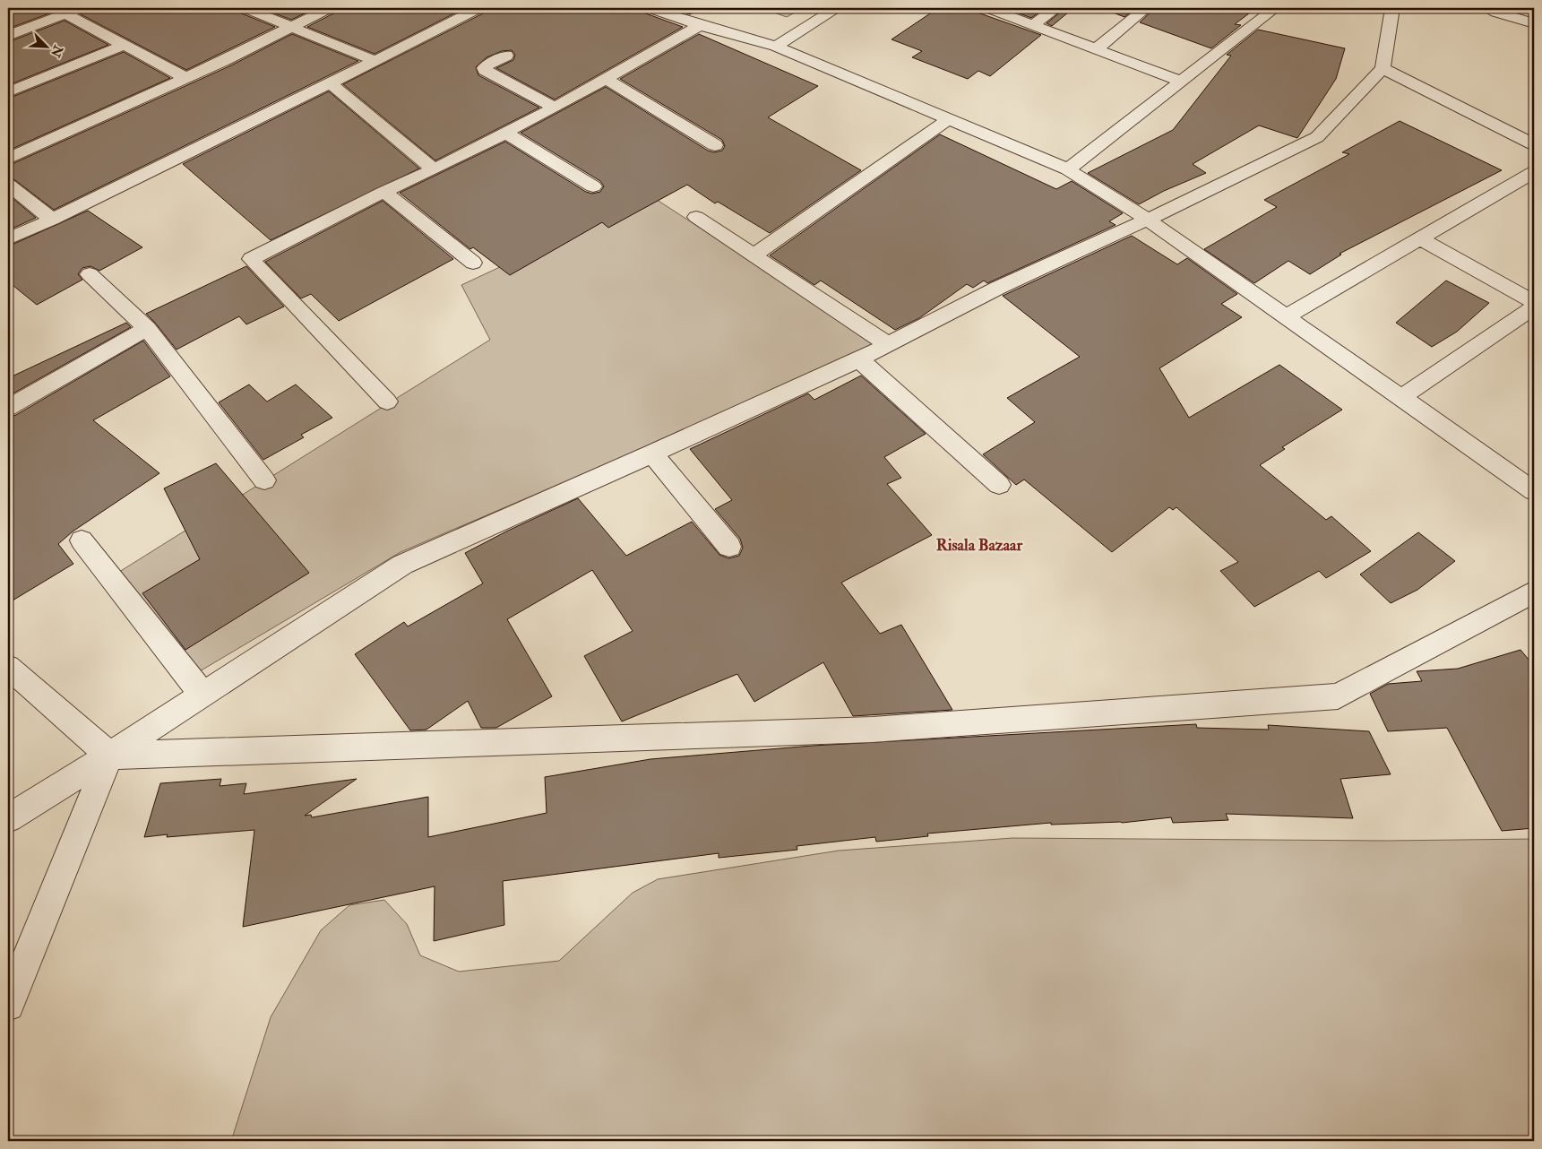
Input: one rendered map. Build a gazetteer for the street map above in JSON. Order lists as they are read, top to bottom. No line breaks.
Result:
{"districts":["Risala Bazaar"],"north":"bottom right"}
